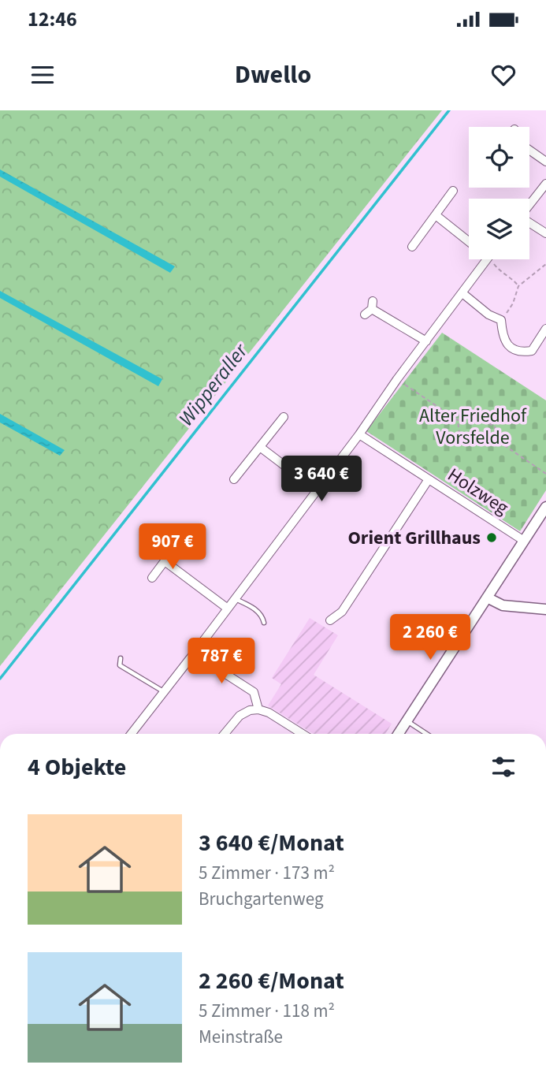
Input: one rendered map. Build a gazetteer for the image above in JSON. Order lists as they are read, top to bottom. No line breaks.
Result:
{"streets":{"street":["Holzweg"]},"water":["Wipperaller"],"parks":["Alter Friedhof Vorsfelde"],"places":["Orient Grillhaus"],"page":{"status":"12:46","header":"Dwello","price":["3 640 €","907 €","2 260 €","787 €"],"heading":"4 Objekte","list":[{"name":"3 640 €/Monat","note":"5 Zimmer · 173 m² · Bruchgartenweg"},{"name":"2 260 €/Monat","note":"5 Zimmer · 118 m² · Meinstraße"}]}}
